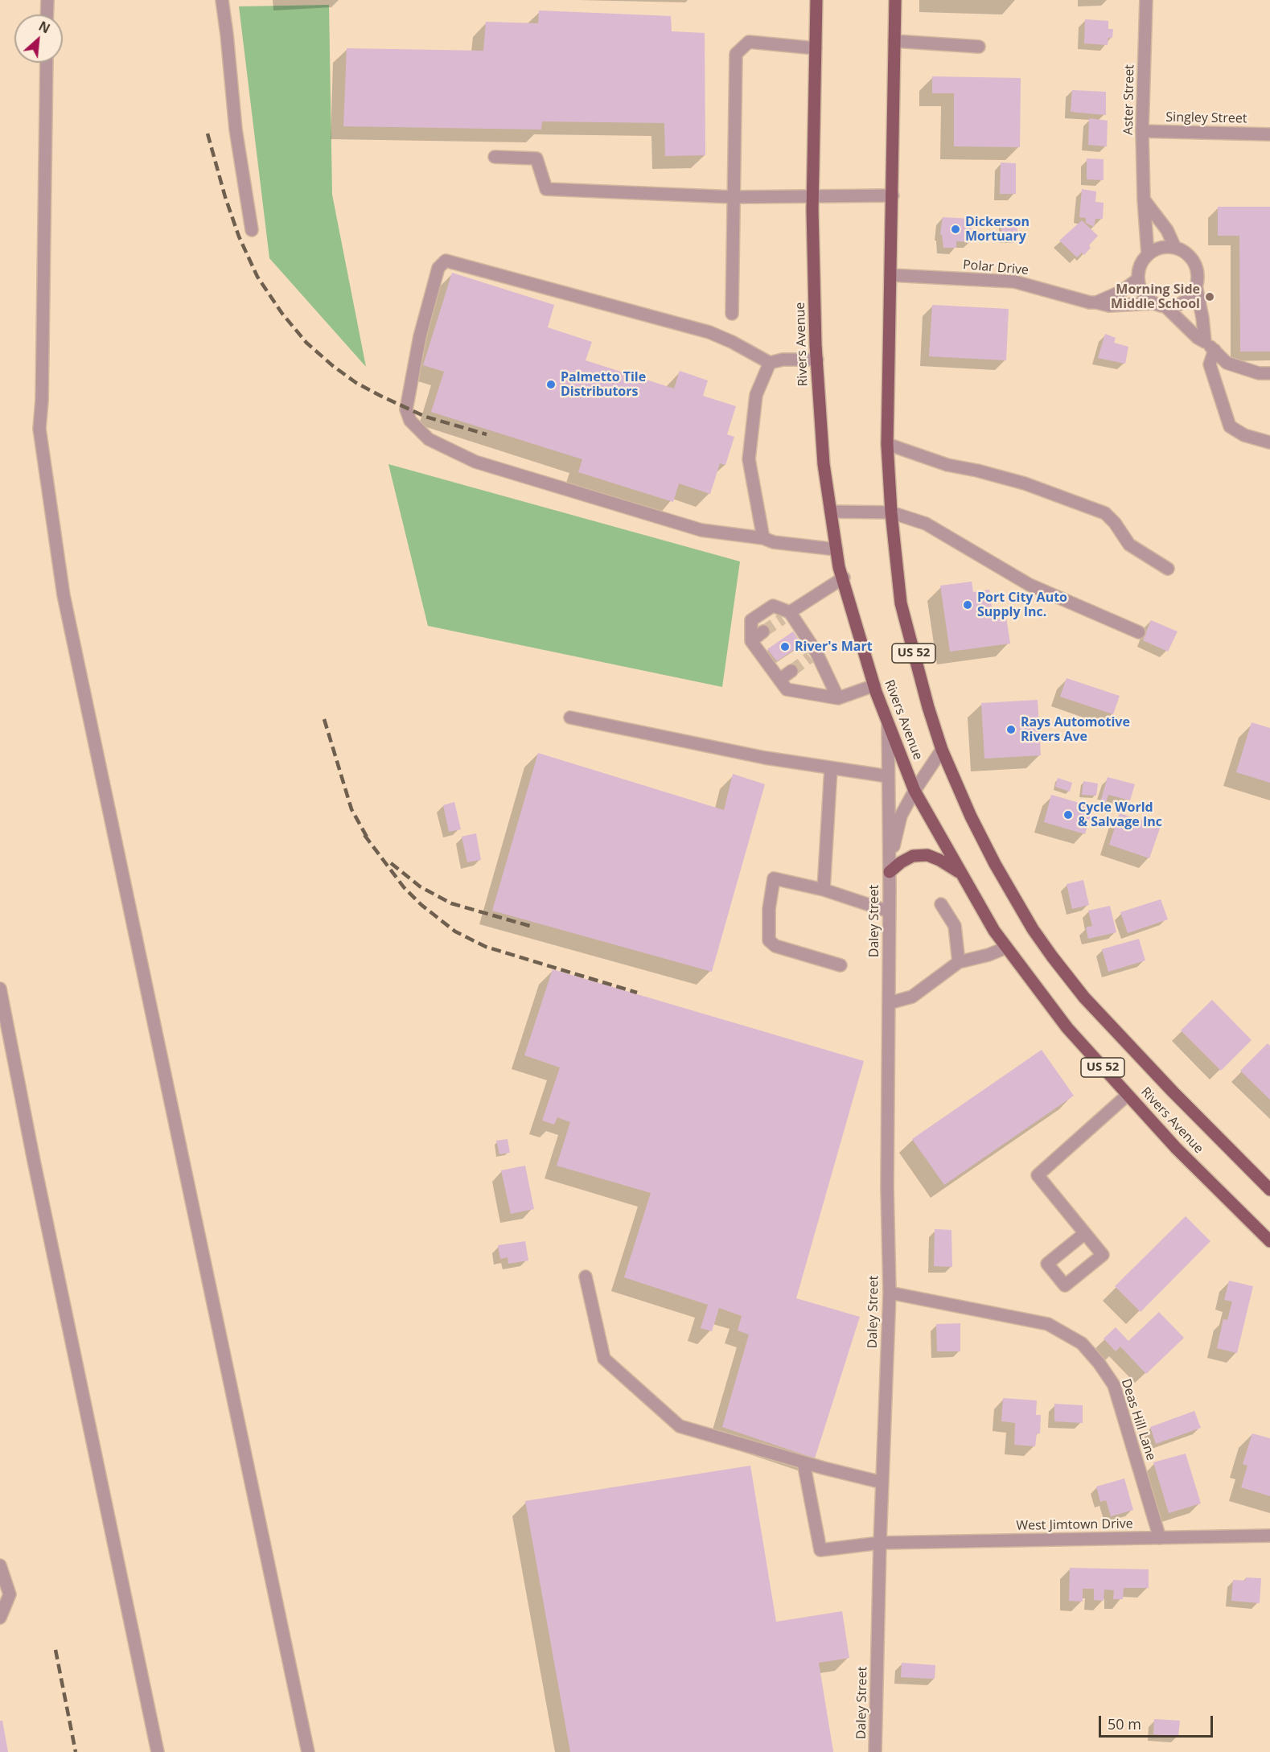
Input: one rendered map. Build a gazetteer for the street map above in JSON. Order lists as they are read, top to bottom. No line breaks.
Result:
{"streets":{"main road":["Rivers Avenue","US 52"],"street":["Aster Street","Singley Street","Polar Drive","Daley Street","Deas Hill Lane","West Jimtown Drive"]},"crossings":[["Aster Street","Singley Street"],["Aster Street","Polar Drive"],["Polar Drive","Rivers Avenue"],["Rivers Avenue","Daley Street"],["Daley Street","Deas Hill Lane"],["Daley Street","West Jimtown Drive"],["Deas Hill Lane","West Jimtown Drive"]],"places":["Dickerson Mortuary","Morning Side Middle School","Palmetto Tile Distributors","Port City Auto Supply Inc.","River's Mart","Rays Automotive Rivers Ave","Cycle World & Salvage Inc"],"scale_bar":"50 m","north":"top right"}
